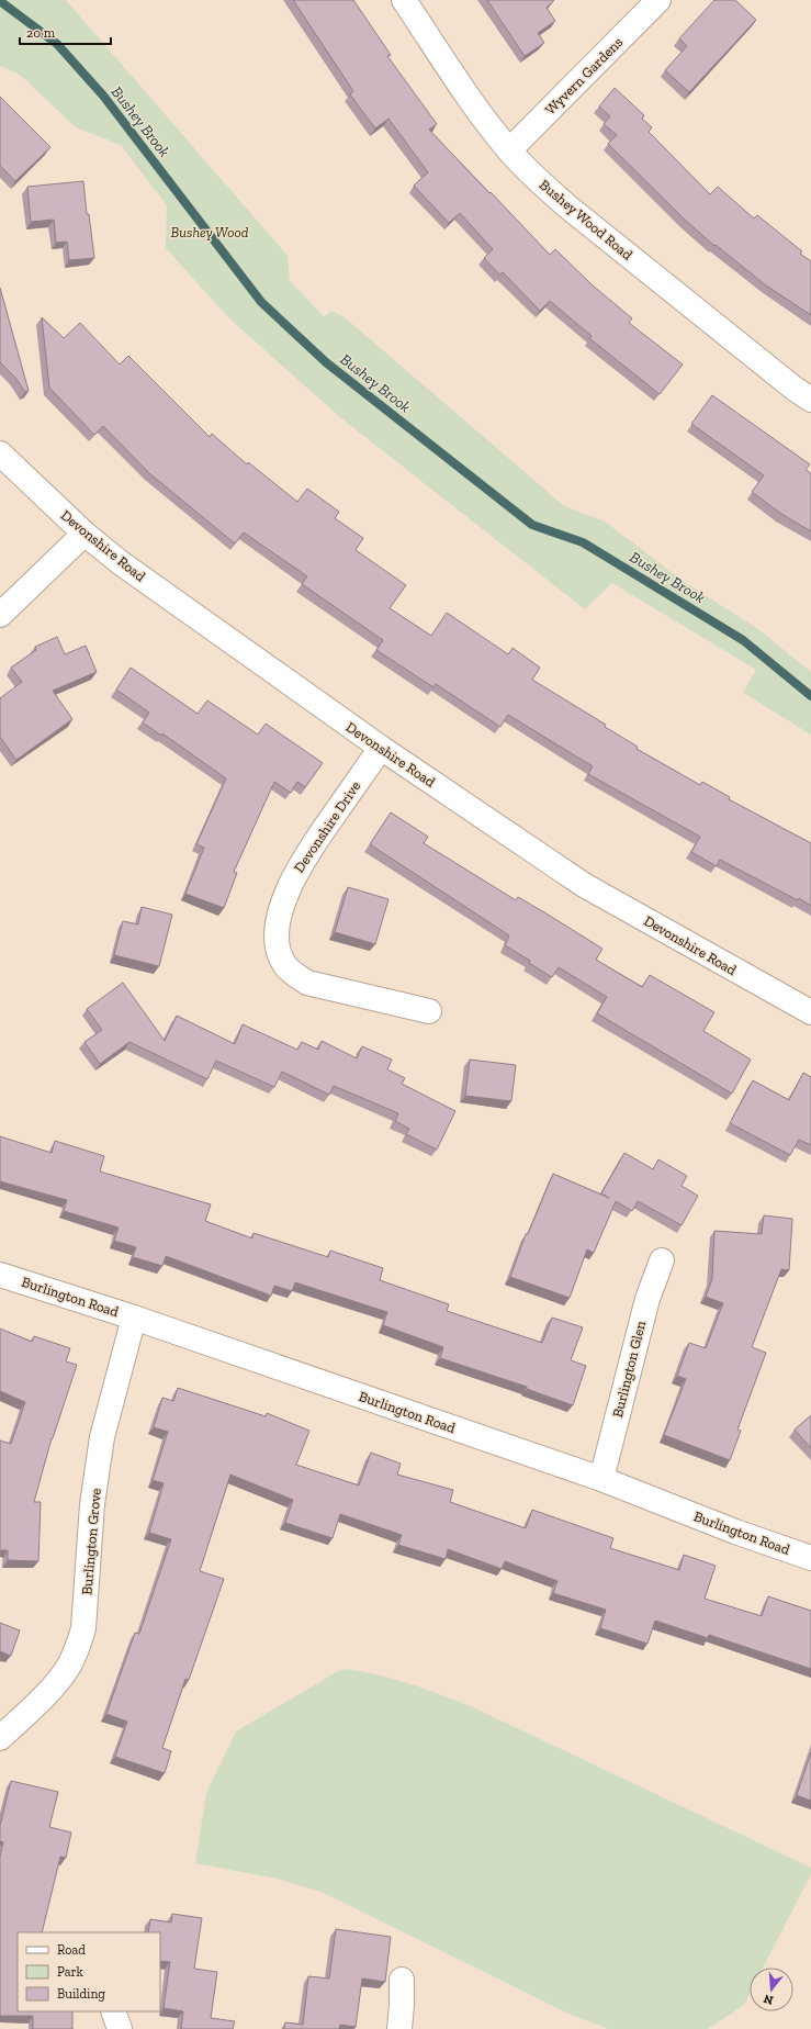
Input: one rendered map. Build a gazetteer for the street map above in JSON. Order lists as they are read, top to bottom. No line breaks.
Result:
{"streets":{"street":["Wyvern Gardens","Bushey Wood Road","Devonshire Road","Devonshire Drive","Burlington Road","Burlington Glen","Burlington Grove"]},"crossings":[["Wyvern Gardens","Bushey Wood Road"],["Devonshire Road","Devonshire Drive"],["Burlington Road","Burlington Glen"],["Burlington Road","Burlington Grove"]],"water":["Bushey Brook"],"parks":["Bushey Wood"],"legend":["Road","Park","Building"],"scale_bar":"20 m","north":"bottom"}
